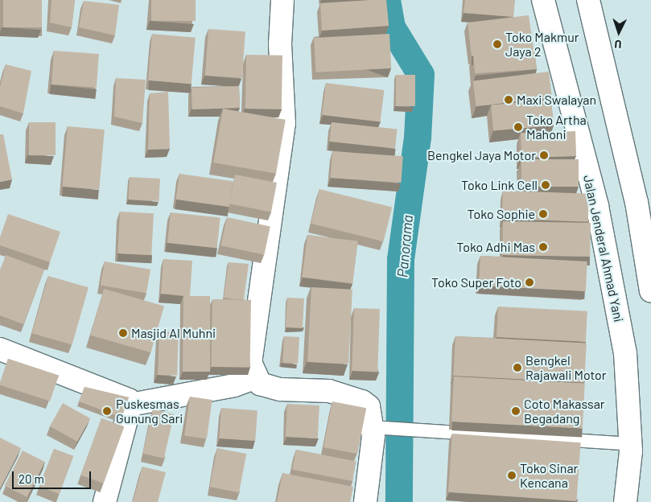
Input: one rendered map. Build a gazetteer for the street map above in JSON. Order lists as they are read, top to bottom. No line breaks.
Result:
{"streets":{"street":["Jalan Jenderal Ahmad Yani"]},"water":["Panorama"],"places":["Toko Makmur Jaya 2","Maxi Swalayan","Toko Artha Mahoni","Bengkel Jaya Motor","Toko Link Cell","Toko Sophie","Toko Adhi Mas","Toko Super Foto","Masjid Al Muhni","Bengkel Rajawali Motor","Puskesmas Gunung Sari","Coto Makassar Begadang","Toko Sinar Kencana"],"scale_bar":"20 m","north":"bottom"}
